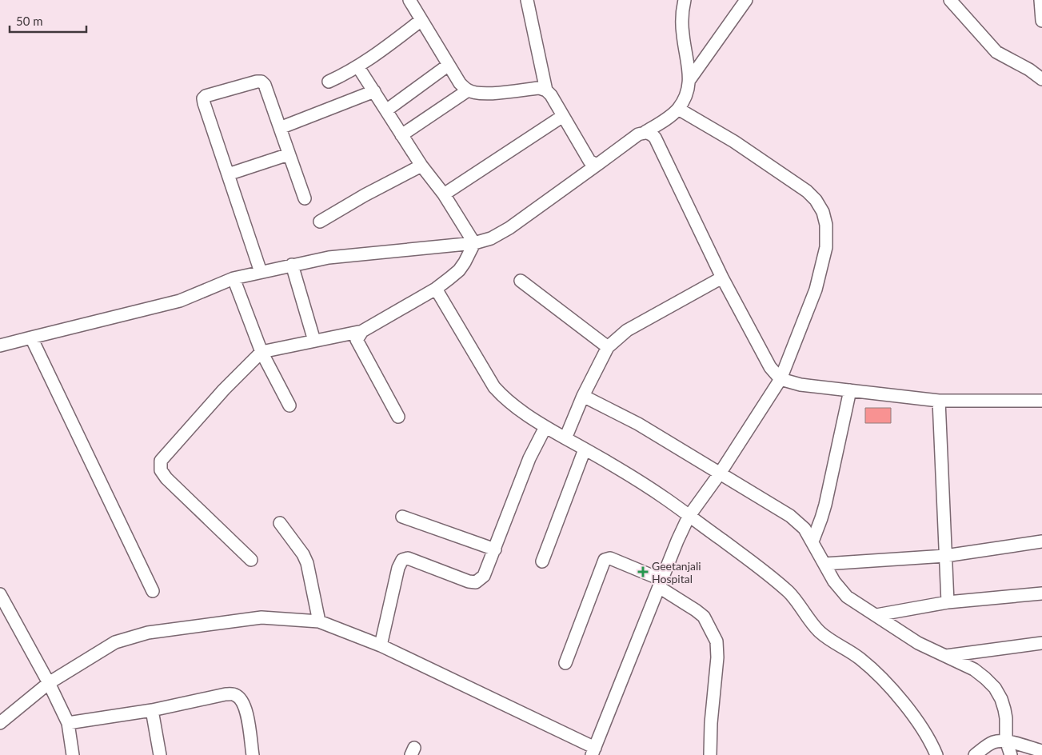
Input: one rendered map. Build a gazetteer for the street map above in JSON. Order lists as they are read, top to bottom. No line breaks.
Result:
{"places":{"health":["Geetanjali Hospital"]},"scale_bar":"50 m"}
